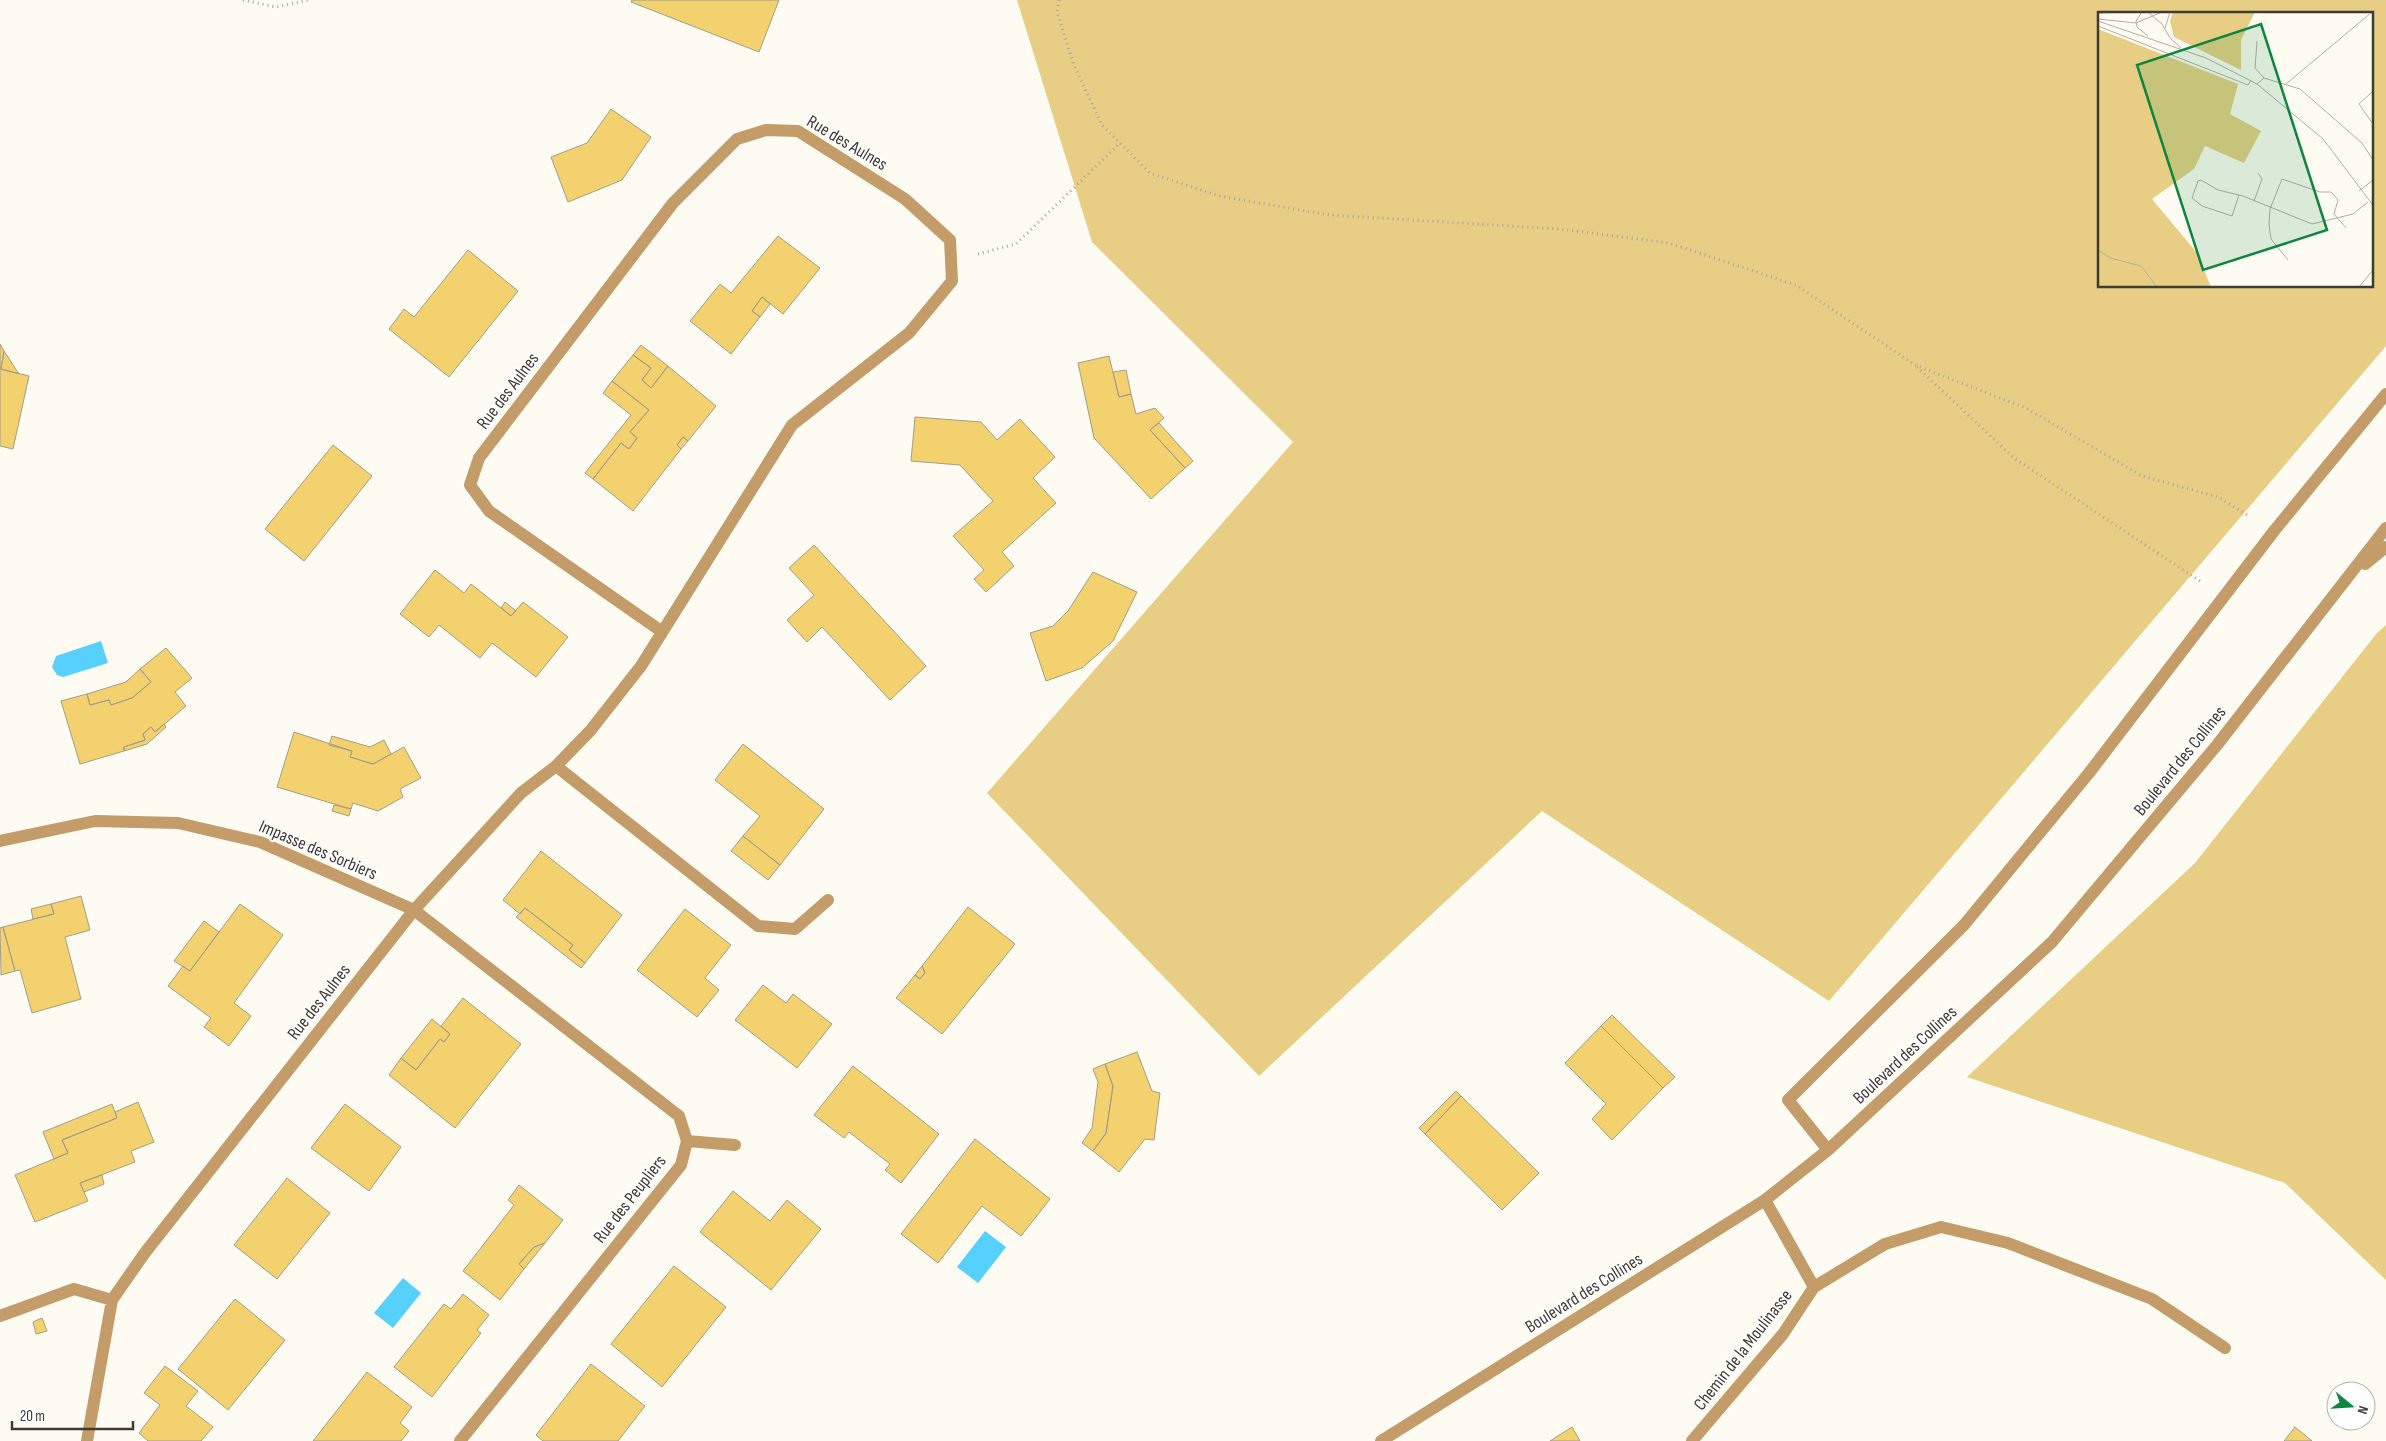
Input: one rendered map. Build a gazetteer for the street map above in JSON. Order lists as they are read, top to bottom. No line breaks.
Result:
{"streets":{"street":["Rue des Aulnes","Boulevard des Collines","Impasse des Sorbiers","Rue des Peupliers","Chemin de la Moulinasse"]},"crossings":[["Rue des Aulnes","Impasse des Sorbiers"],["Boulevard des Collines","Chemin de la Moulinasse"]],"scale_bar":"20 m","north":"right"}
